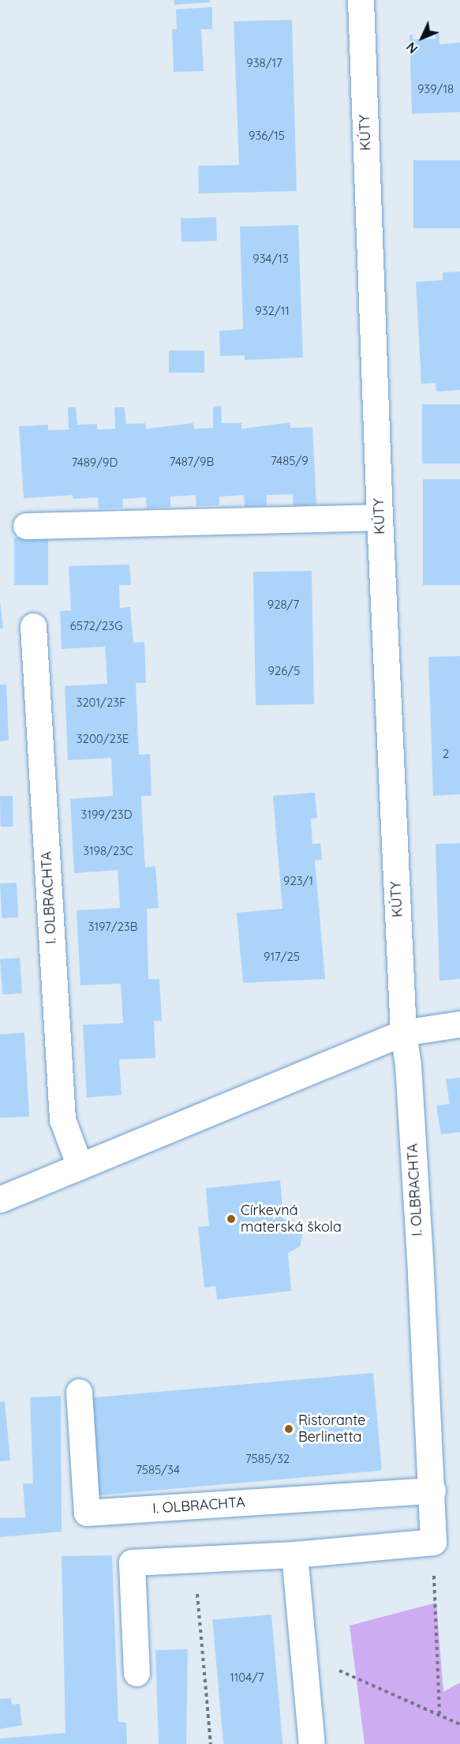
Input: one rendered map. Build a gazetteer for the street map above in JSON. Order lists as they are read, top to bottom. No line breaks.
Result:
{"streets":{"street":["KÚTY","I. OLBRACHTA"]},"crossings":[["KÚTY","I. OLBRACHTA"]],"places":["Církevná materská škola","Ristorante Berlinetta"],"house_numbers":["938/17","939/18","936/15","934/13","932/11","7485/9","7487/9B","7489/9D","928/7","6572/23G","926/5","3201/23F","3200/23E","2","3199/23D","3198/23C","923/1","3197/23B","917/25","7585/32","7585/34","1104/7"],"north":"bottom left"}
